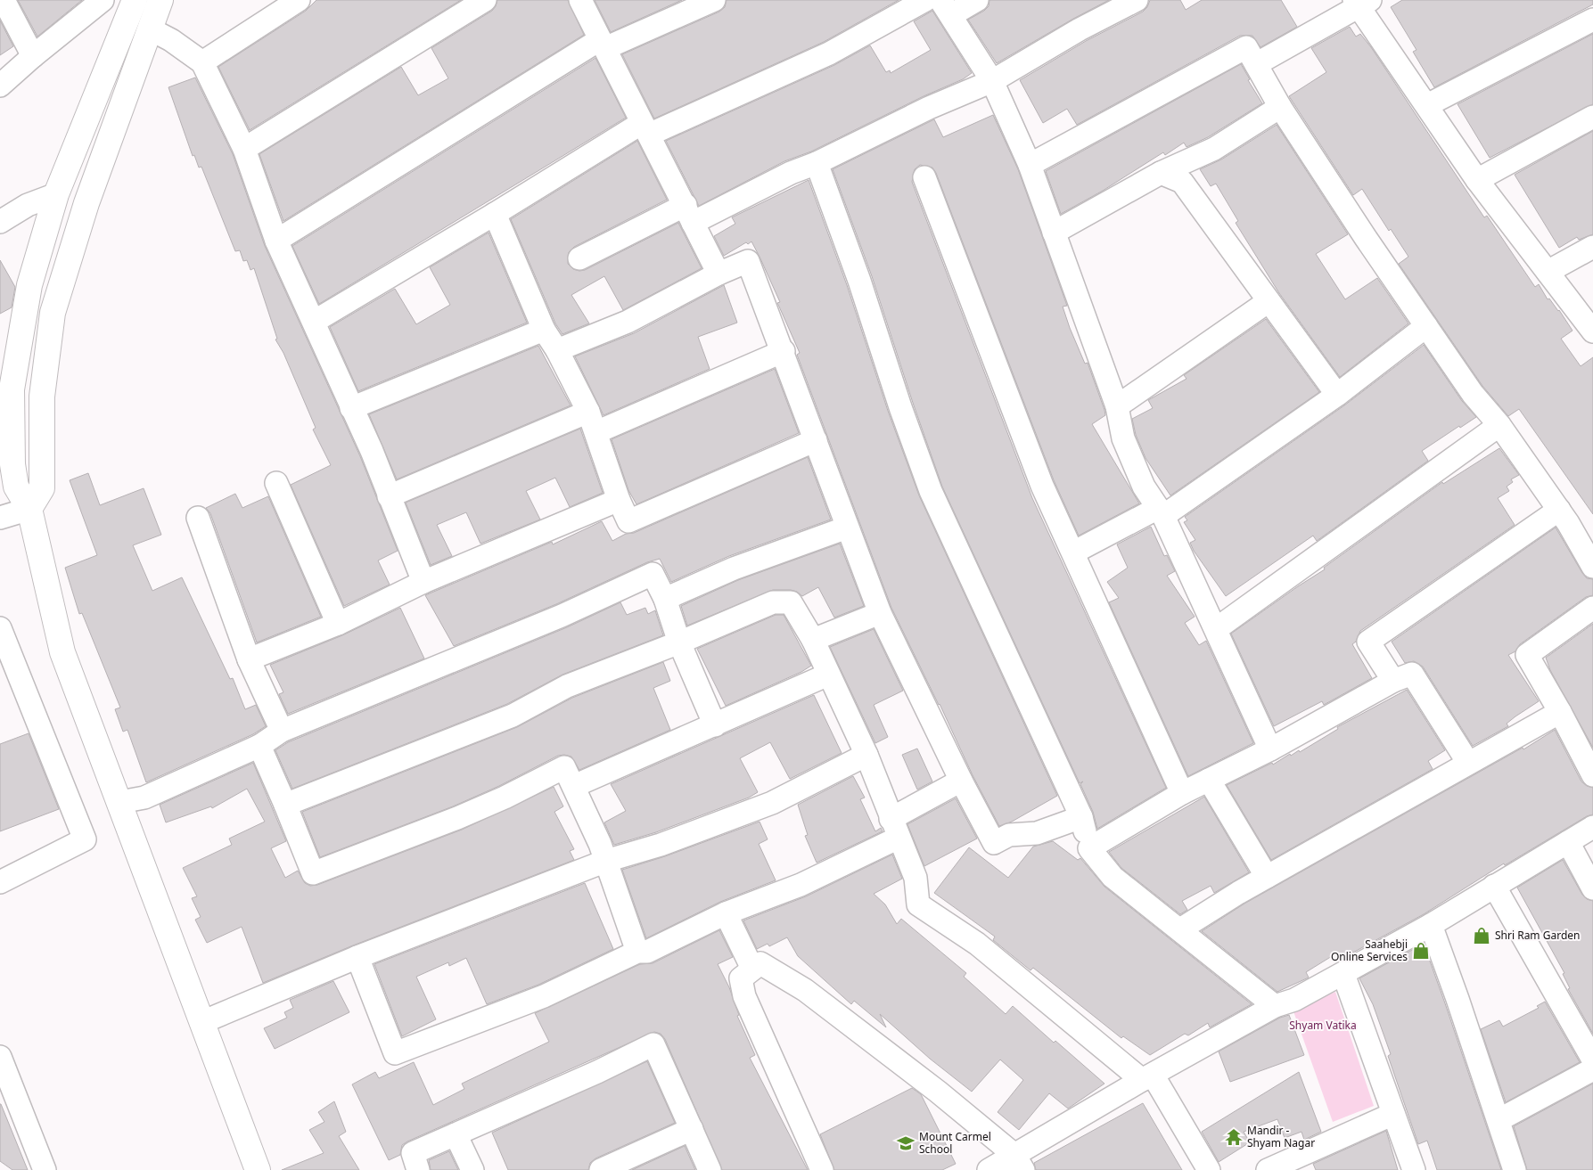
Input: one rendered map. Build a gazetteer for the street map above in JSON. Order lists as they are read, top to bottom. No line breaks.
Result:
{"parks":["Shyam Vatika"],"places":{"shop":["Shri Ram Garden","Saahebji Online Services"],"temple":["Mandir - Shyam Nagar"],"school or university":["Mount Carmel School"]}}
